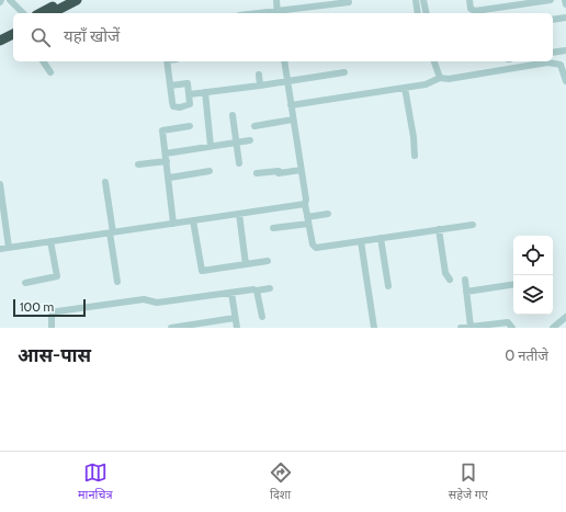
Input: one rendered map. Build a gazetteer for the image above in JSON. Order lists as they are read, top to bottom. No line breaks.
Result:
{"scale_bar":"100 m","page":{"search":"यहाँ खोजें","scale":"100 m","heading":["आस-पास","0 नतीजे"],"nav":["मानचित्र","दिशा","सहेजे गए"]}}
